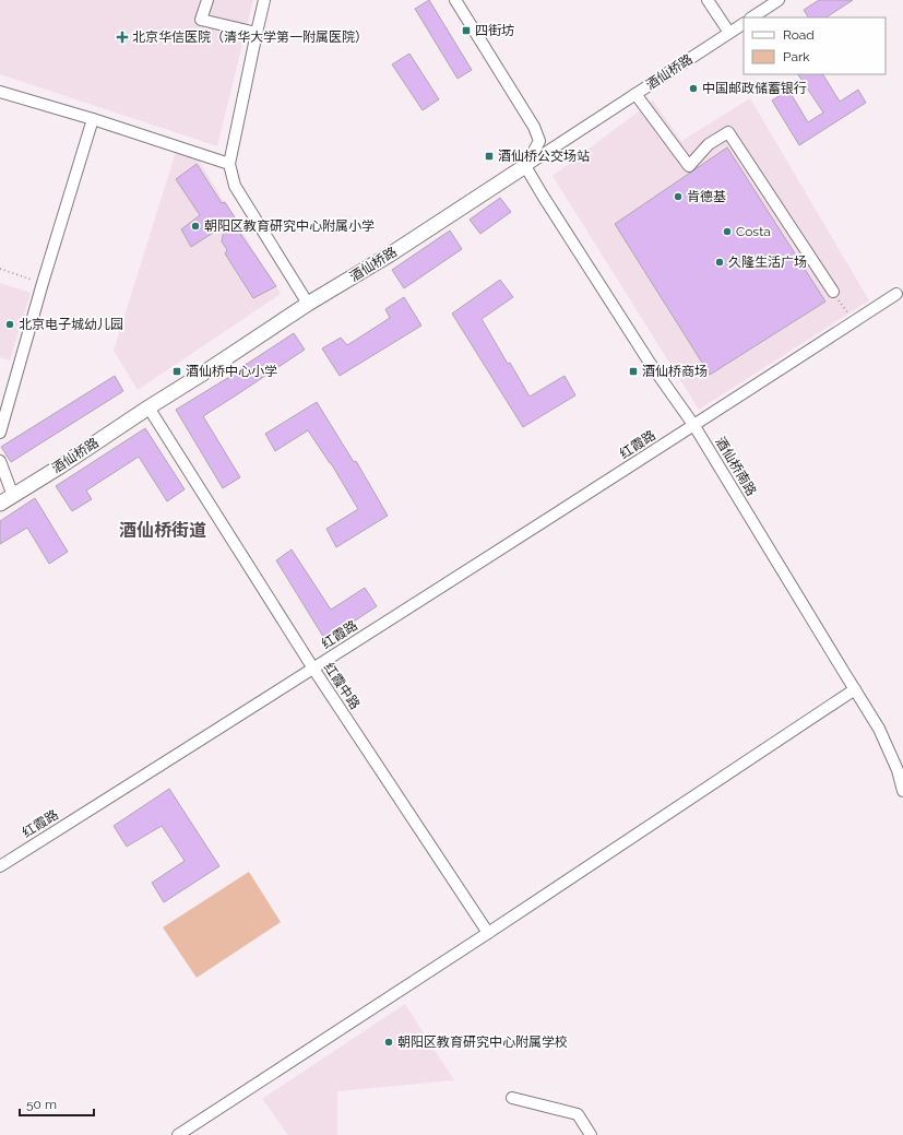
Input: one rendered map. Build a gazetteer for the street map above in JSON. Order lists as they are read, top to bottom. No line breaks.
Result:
{"streets":{"main road":["酒仙桥路"],"street":["红霞路","酒仙桥南路","红霞中路"]},"crossings":[["酒仙桥路","酒仙桥南路"],["酒仙桥路","红霞中路"],["红霞路","酒仙桥南路"],["红霞路","红霞中路"]],"districts":["酒仙桥街道"],"places":{"transit":["四街坊","酒仙桥公交场站","酒仙桥中心小学","酒仙桥商场"],"health":["北京华信医院（清华大学第一附属医院）"],"other":["中国邮政储蓄银行","肯德基","朝阳区教育研究中心附属小学","Costa","久隆生活广场","北京电子城幼儿园","朝阳区教育研究中心附属学校"]},"legend":["Road","Park"],"scale_bar":"50 m"}
